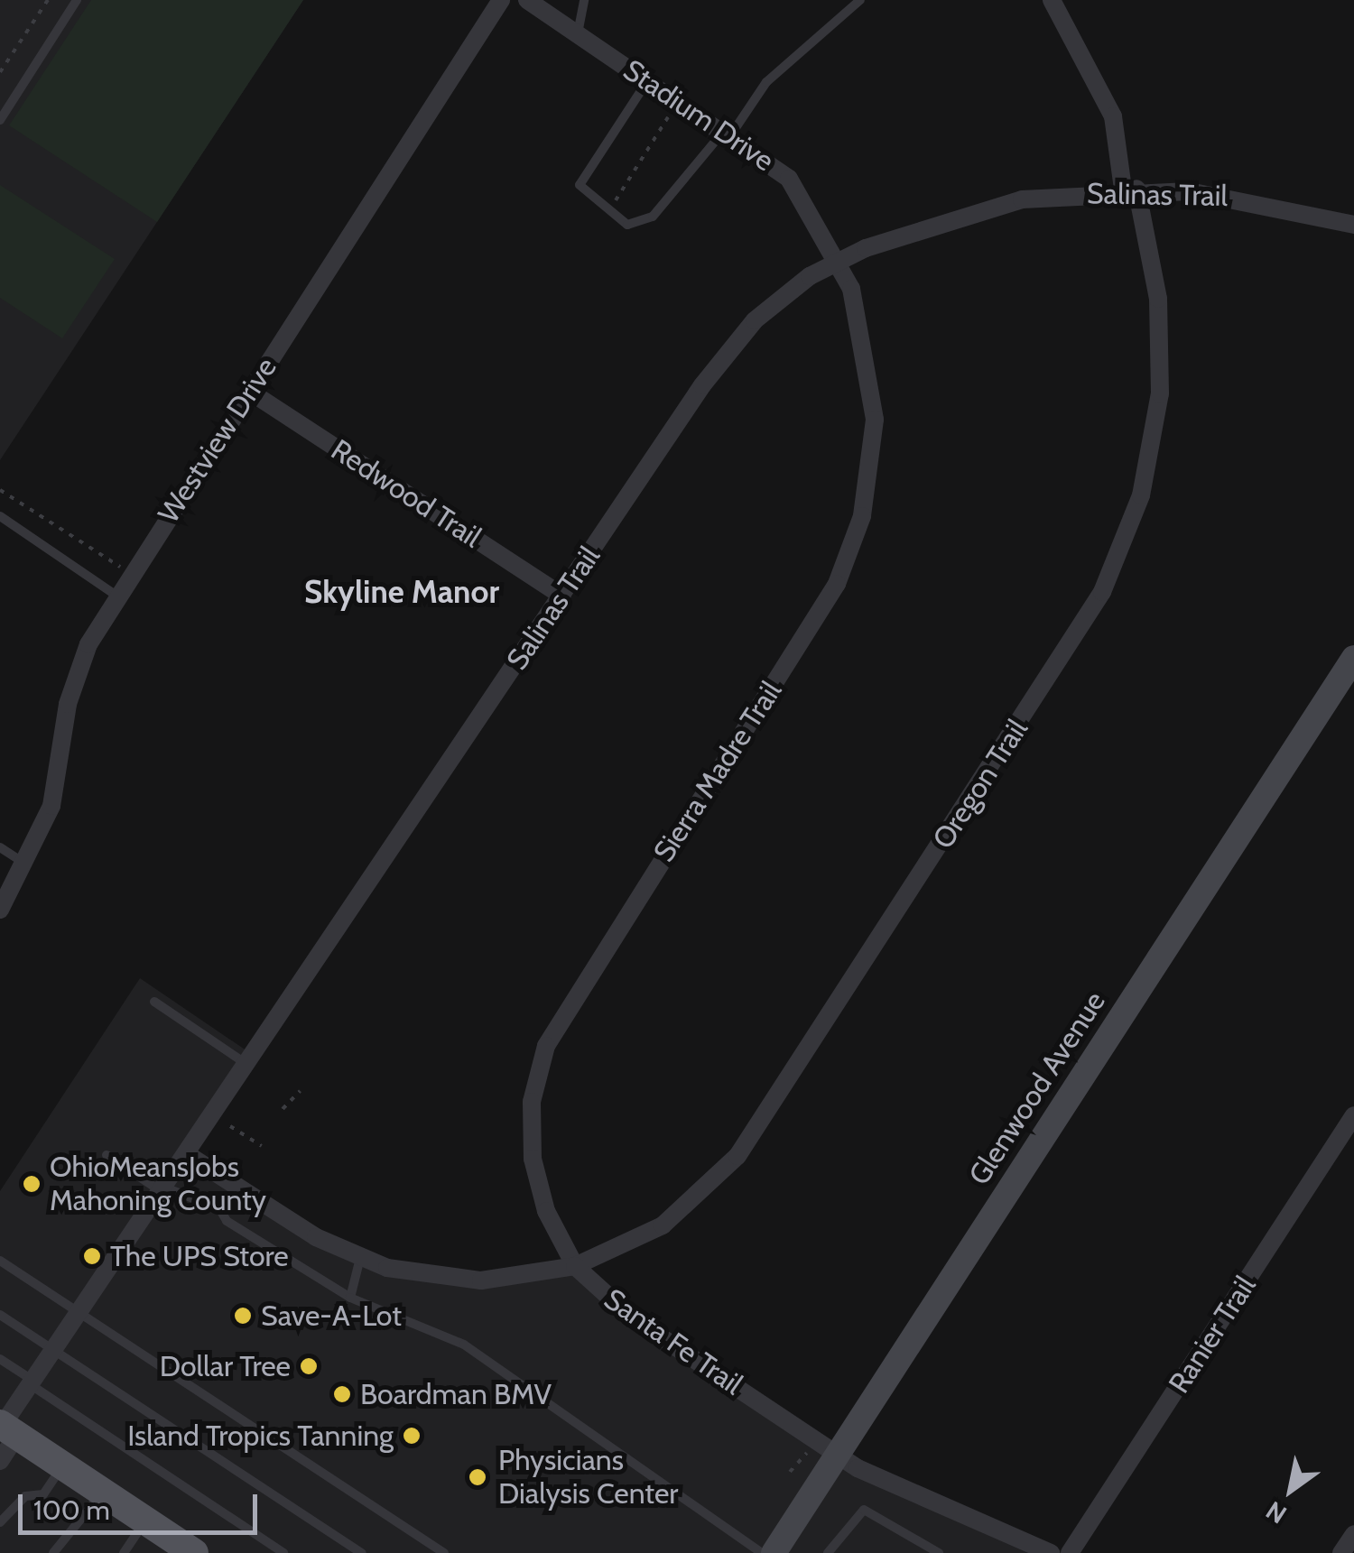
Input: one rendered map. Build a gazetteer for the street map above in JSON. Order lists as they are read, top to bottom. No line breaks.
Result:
{"streets":{"street":["Stadium Drive","Salinas Trail","Westview Drive","Redwood Trail","Sierra Madre Trail","Oregon Trail","Glenwood Avenue","Ranier Trail","Santa Fe Trail"]},"crossings":[["Stadium Drive","Salinas Trail"],["Stadium Drive","Sierra Madre Trail"],["Salinas Trail","Redwood Trail"],["Salinas Trail","Sierra Madre Trail"],["Salinas Trail","Oregon Trail"],["Westview Drive","Redwood Trail"],["Sierra Madre Trail","Oregon Trail"],["Sierra Madre Trail","Santa Fe Trail"],["Oregon Trail","Santa Fe Trail"],["Glenwood Avenue","Santa Fe Trail"]],"districts":["Skyline Manor"],"places":["OhioMeansJobs Mahoning County","The UPS Store","Save-A-Lot","Dollar Tree","Boardman BMV","Island Tropics Tanning","Physicians Dialysis Center"],"scale_bar":"100 m","north":"bottom left"}
